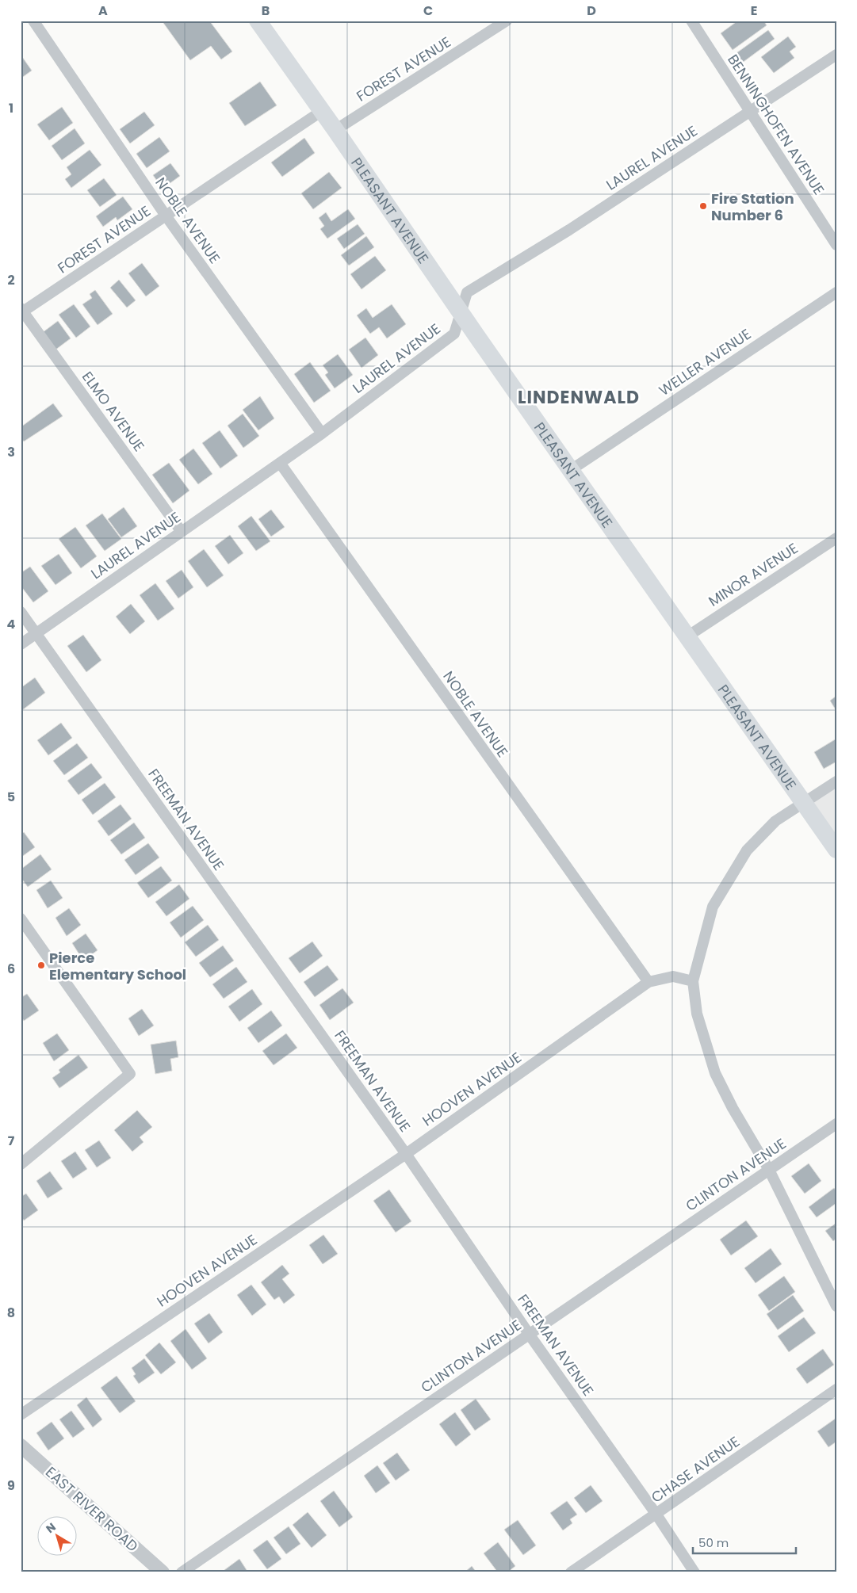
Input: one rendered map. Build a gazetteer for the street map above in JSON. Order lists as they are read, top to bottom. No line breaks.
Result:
{"streets":{"main road":["PLEASANT AVENUE"],"street":["FOREST AVENUE","BENNINGHOFEN AVENUE","LAUREL AVENUE","NOBLE AVENUE","WELLER AVENUE","ELMO AVENUE","MINOR AVENUE","FREEMAN AVENUE","HOOVEN AVENUE","CLINTON AVENUE","CHASE AVENUE","EAST RIVER ROAD"]},"crossings":[["FOREST AVENUE","PLEASANT AVENUE"],["FOREST AVENUE","NOBLE AVENUE"],["FOREST AVENUE","ELMO AVENUE"],["BENNINGHOFEN AVENUE","LAUREL AVENUE"],["LAUREL AVENUE","PLEASANT AVENUE"],["LAUREL AVENUE","NOBLE AVENUE"],["LAUREL AVENUE","ELMO AVENUE"],["LAUREL AVENUE","FREEMAN AVENUE"],["PLEASANT AVENUE","WELLER AVENUE"],["PLEASANT AVENUE","MINOR AVENUE"],["NOBLE AVENUE","HOOVEN AVENUE"],["FREEMAN AVENUE","HOOVEN AVENUE"],["FREEMAN AVENUE","CLINTON AVENUE"],["FREEMAN AVENUE","CHASE AVENUE"]],"districts":["LINDENWALD"],"places":["Fire Station Number 6","Pierce Elementary School"],"scale_bar":"50 m","north":"top left","grid":{"columns":["A","B","C","D","E"],"rows":["1","2","3","4","5","6","7","8","9"]}}
